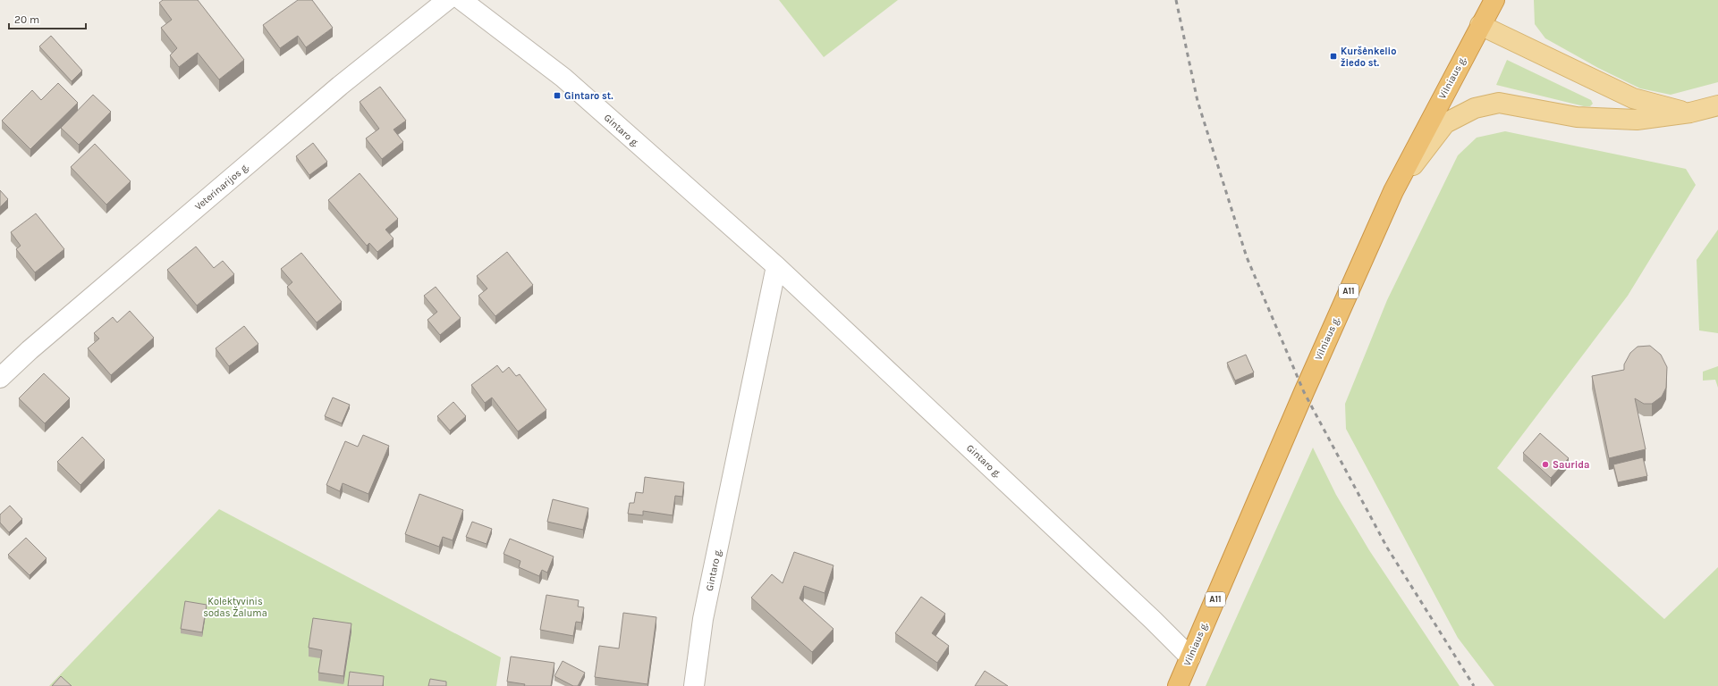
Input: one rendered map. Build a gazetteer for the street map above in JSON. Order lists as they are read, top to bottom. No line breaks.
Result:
{"streets":{"highway":["Vilniaus g.","A11"],"street":["Gintaro g.","Veterinarijos g."]},"crossings":[["Vilniaus g.","Gintaro g."]],"parks":["Kolektyvinis sodas Žaluma"],"places":{"transit":["Kuršėnkelio žiedo st.","Gintaro st."],"other":["Saurida"]},"scale_bar":"20 m"}
